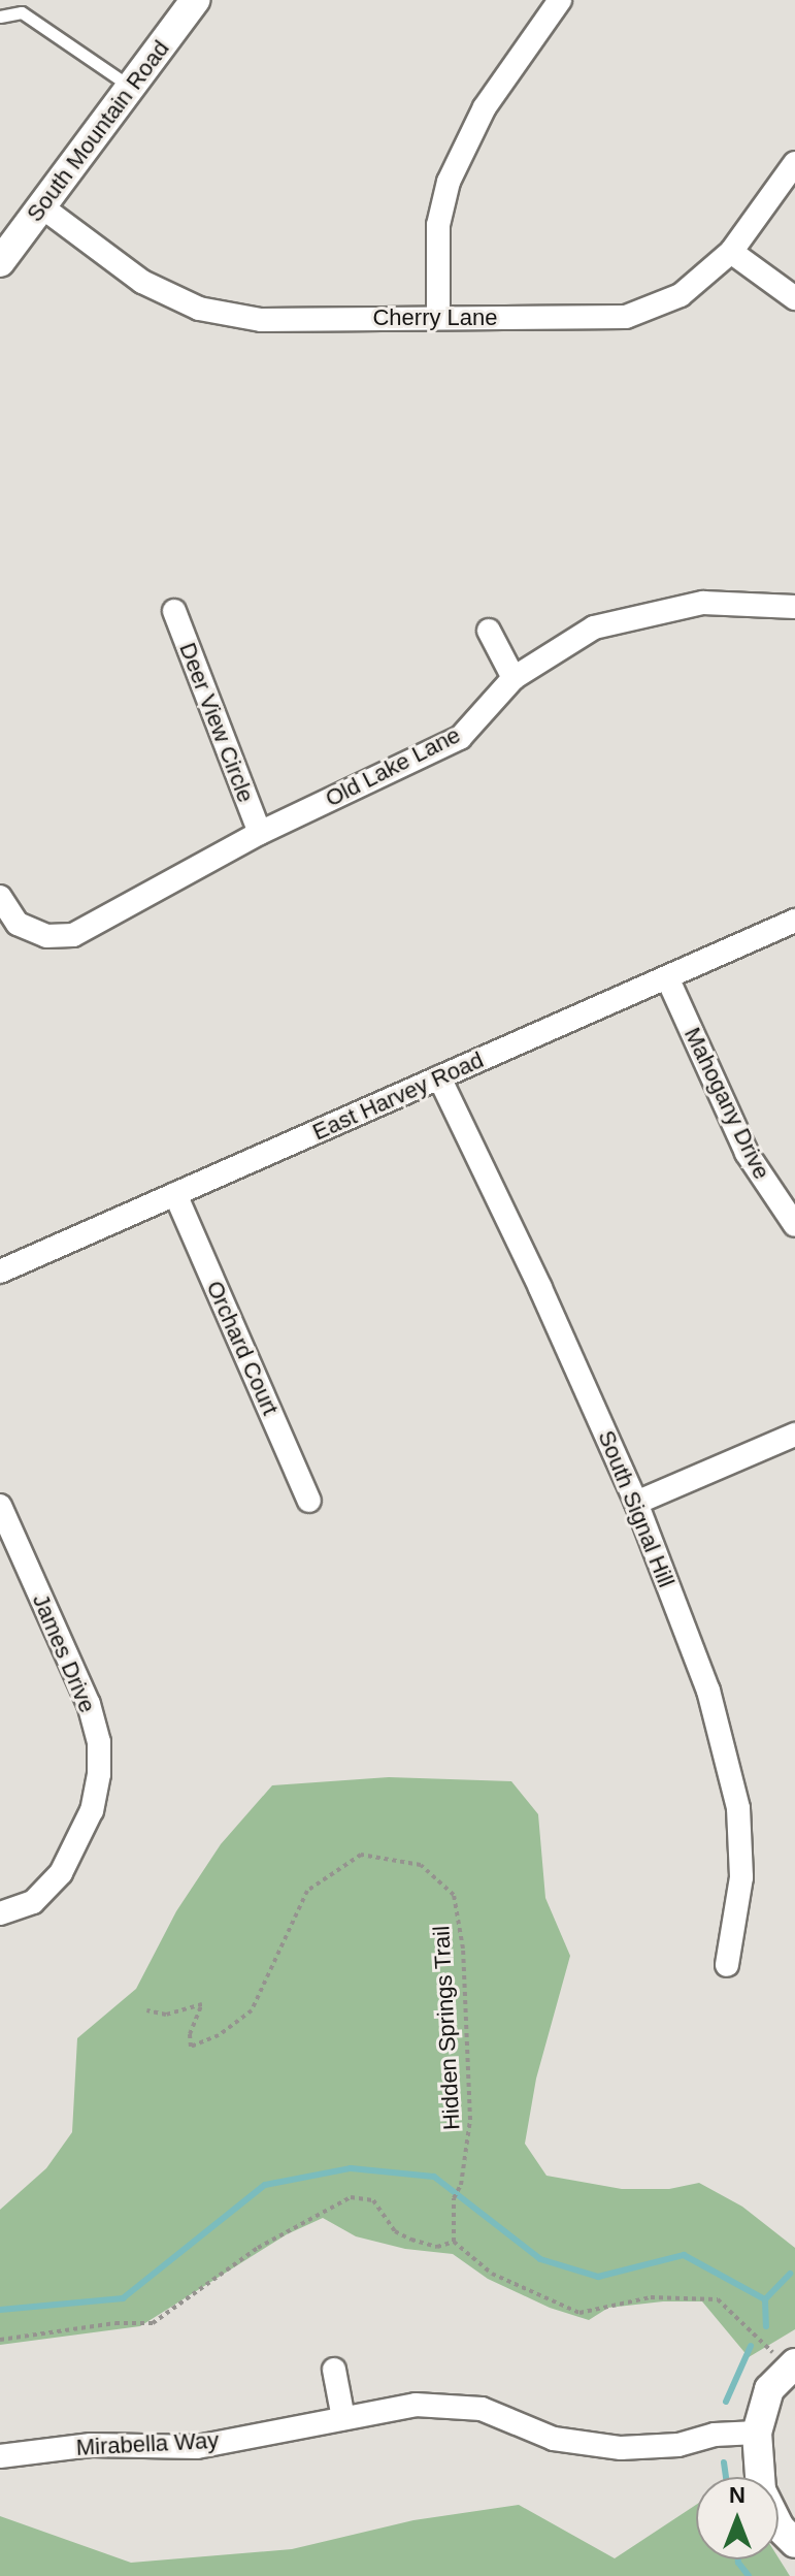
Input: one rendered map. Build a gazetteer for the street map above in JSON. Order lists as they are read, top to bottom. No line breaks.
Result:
{"streets":{"street":["South Mountain Road","Cherry Lane","Deer View Circle","Old Lake Lane","East Harvey Road","Mahogany Drive","Orchard Court","South Signal Hill","James Drive","Mirabella Way"],"path":["Hidden Springs Trail"]},"crossings":[["South Mountain Road","Cherry Lane"],["Deer View Circle","Old Lake Lane"],["East Harvey Road","Mahogany Drive"],["East Harvey Road","Orchard Court"],["East Harvey Road","South Signal Hill"]],"north":"top"}
